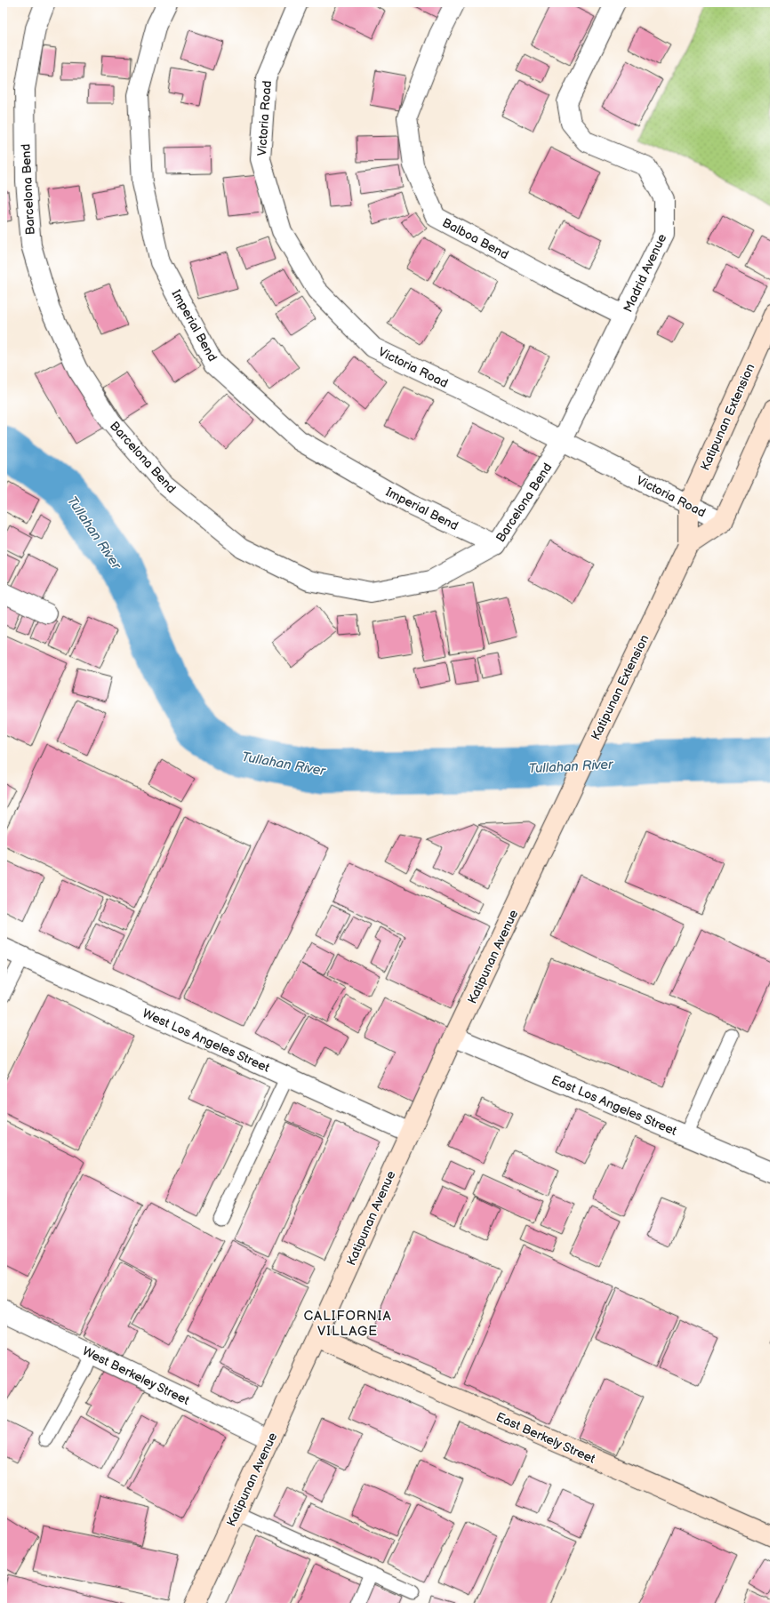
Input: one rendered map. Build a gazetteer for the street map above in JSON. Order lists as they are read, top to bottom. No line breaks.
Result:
{"streets":{"main road":["Katipunan Extension","Katipunan Avenue","East Berkely Street"],"street":["Victoria Road","Barcelona Bend","Balboa Bend","Madrid Avenue","Imperial Bend","West Los Angeles Street","East Los Angeles Street","West Berkeley Street"]},"crossings":[["Victoria Road","Barcelona Bend"],["Victoria Road","Madrid Avenue"],["Victoria Road","Katipunan Extension"],["Barcelona Bend","Madrid Avenue"],["Barcelona Bend","Imperial Bend"],["Balboa Bend","Madrid Avenue"],["Katipunan Extension","Katipunan Avenue"],["Katipunan Avenue","West Los Angeles Street"],["Katipunan Avenue","East Los Angeles Street"],["Katipunan Avenue","West Berkeley Street"],["Katipunan Avenue","East Berkely Street"]],"districts":["CALIFORNIA VILLAGE"],"water":["Tullahan River"]}
